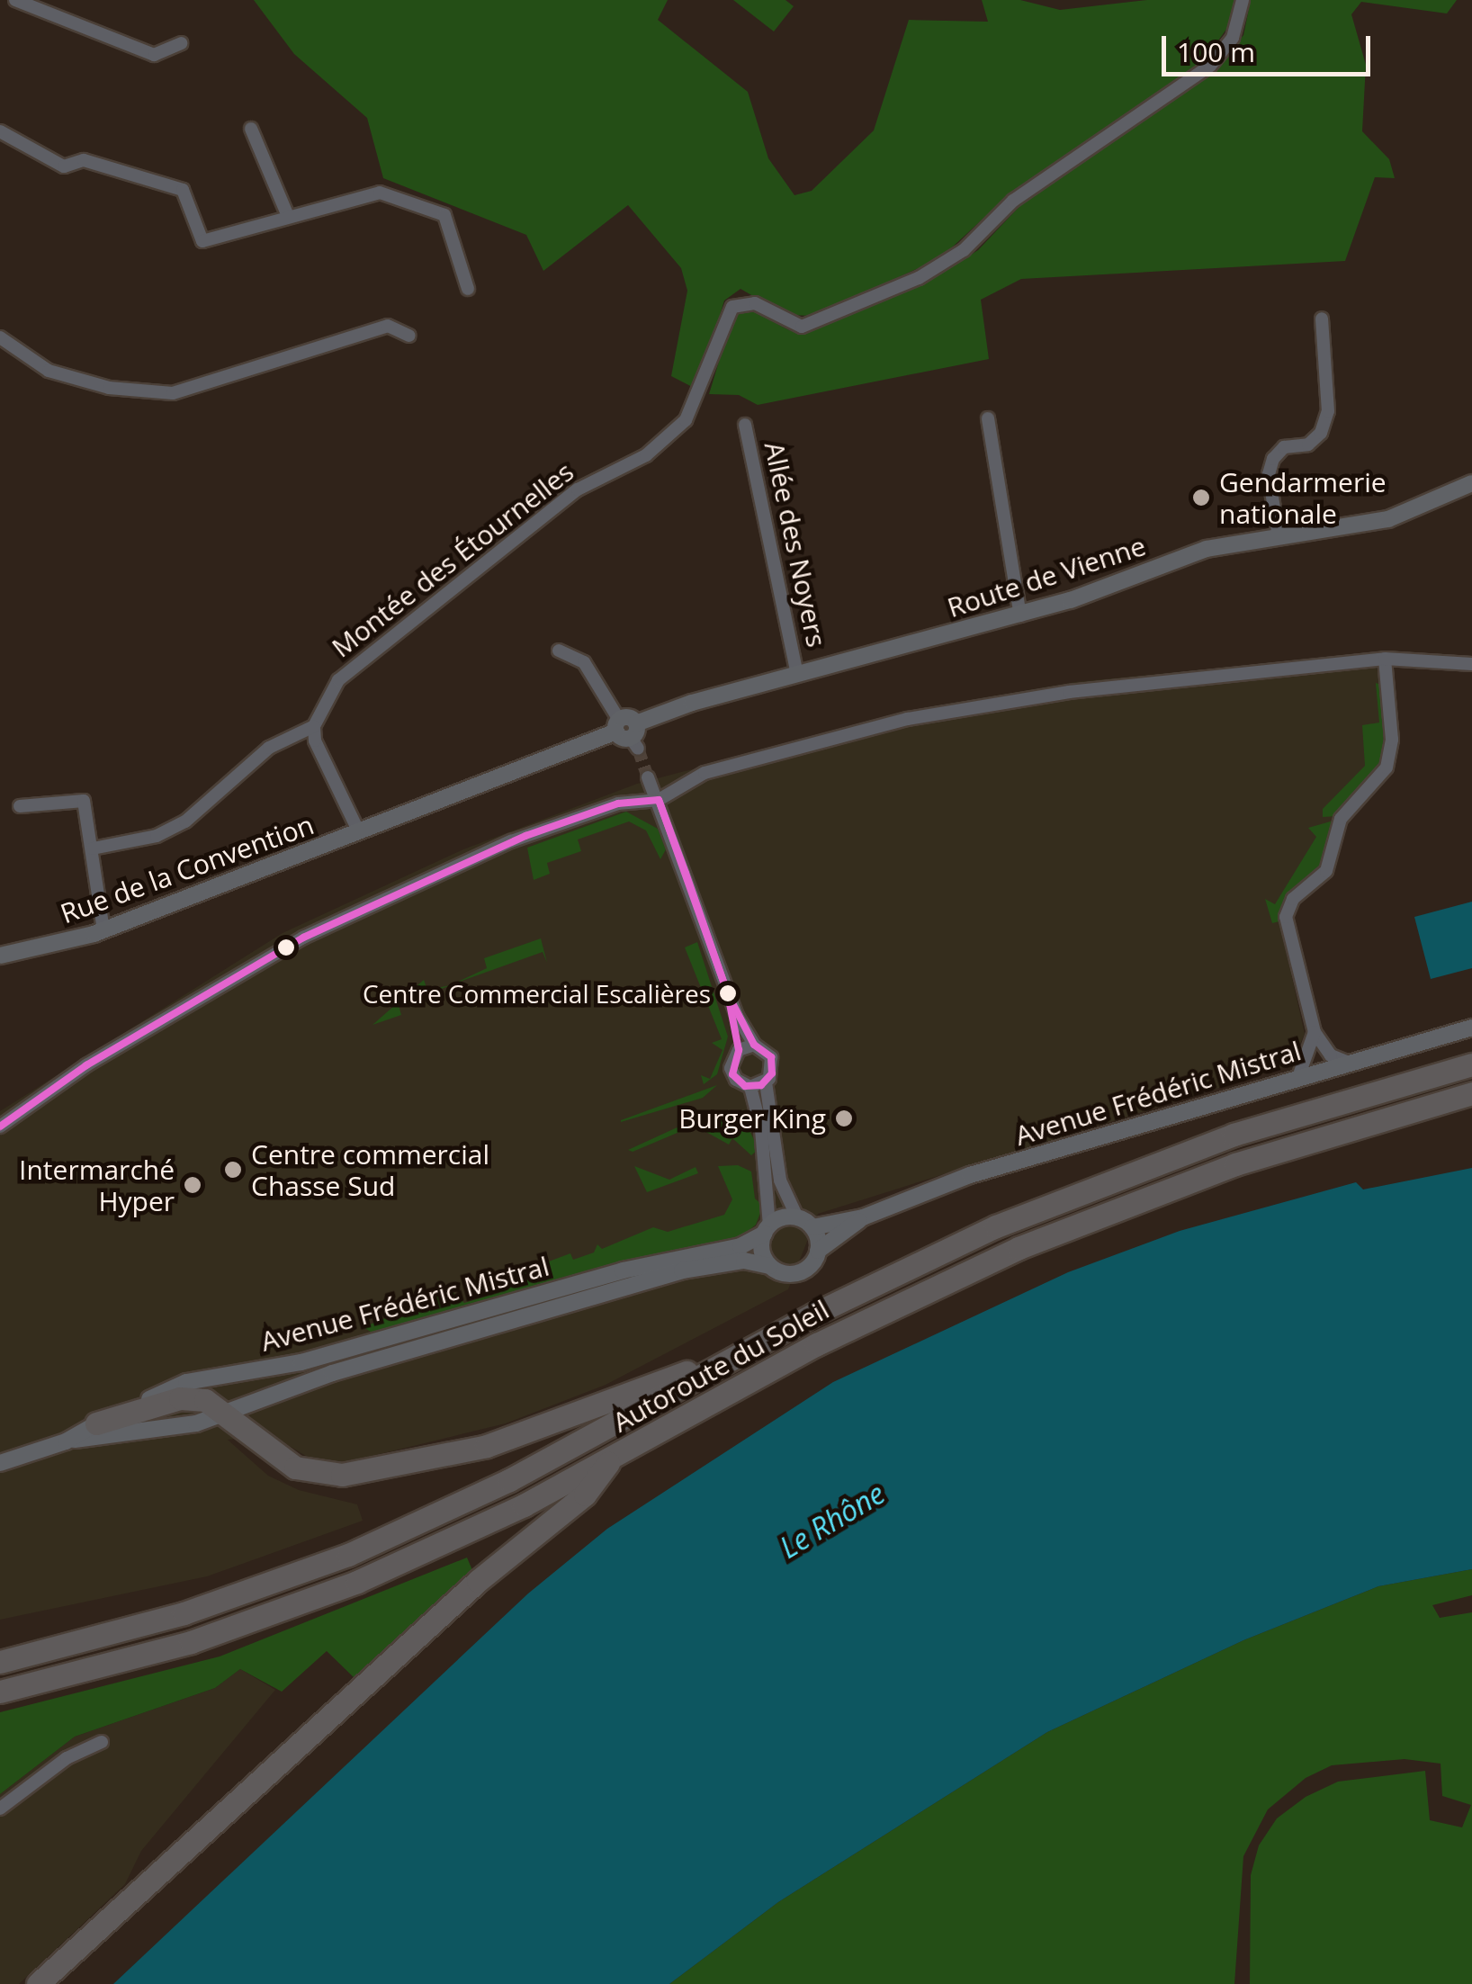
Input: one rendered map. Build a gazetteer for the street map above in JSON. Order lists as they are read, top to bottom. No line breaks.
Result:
{"streets":{"highway":["Autoroute du Soleil"],"main road":["Route de Vienne","Rue de la Convention","Avenue Frédéric Mistral"],"street":["Allée des Noyers","Montée des Étournelles"]},"crossings":[["Allée des Noyers","Route de Vienne"],["Route de Vienne","Rue de la Convention"]],"water":["Le Rhône"],"places":["Gendarmerie nationale","Centre Commercial Escalières","Burger King","Centre commercial Chasse Sud","Intermarché Hyper"],"scale_bar":"100 m"}
